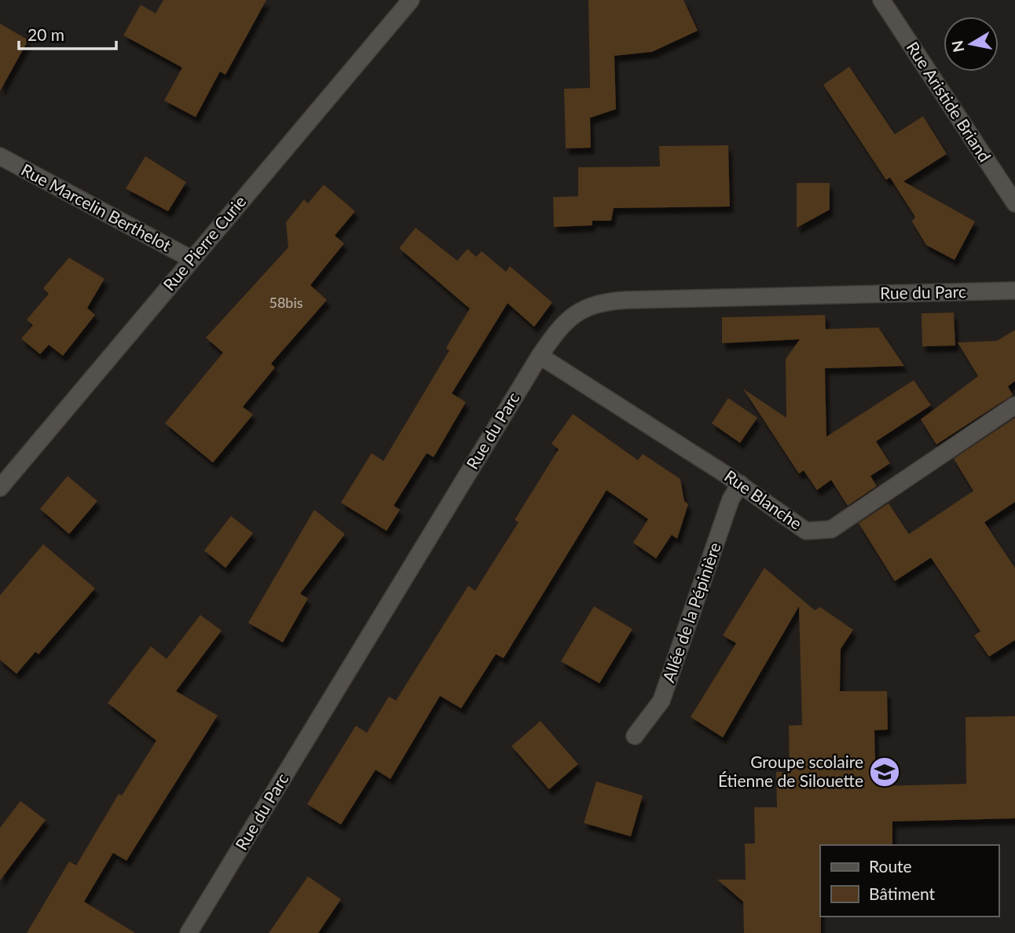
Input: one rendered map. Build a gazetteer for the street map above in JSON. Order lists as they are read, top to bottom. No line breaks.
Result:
{"streets":{"street":["Rue Aristide Briand","Rue Marcelin Berthelot","Rue Pierre Curie","Rue du Parc","Rue Blanche","Allée de la Pépinière"]},"crossings":[["Rue Marcelin Berthelot","Rue Pierre Curie"],["Rue du Parc","Rue Blanche"],["Rue Blanche","Allée de la Pépinière"]],"places":{"school or university":["Groupe scolaire Étienne de Silouette"]},"house_numbers":["58bis"],"legend":["Route","Bâtiment"],"scale_bar":"20 m","north":"left"}
